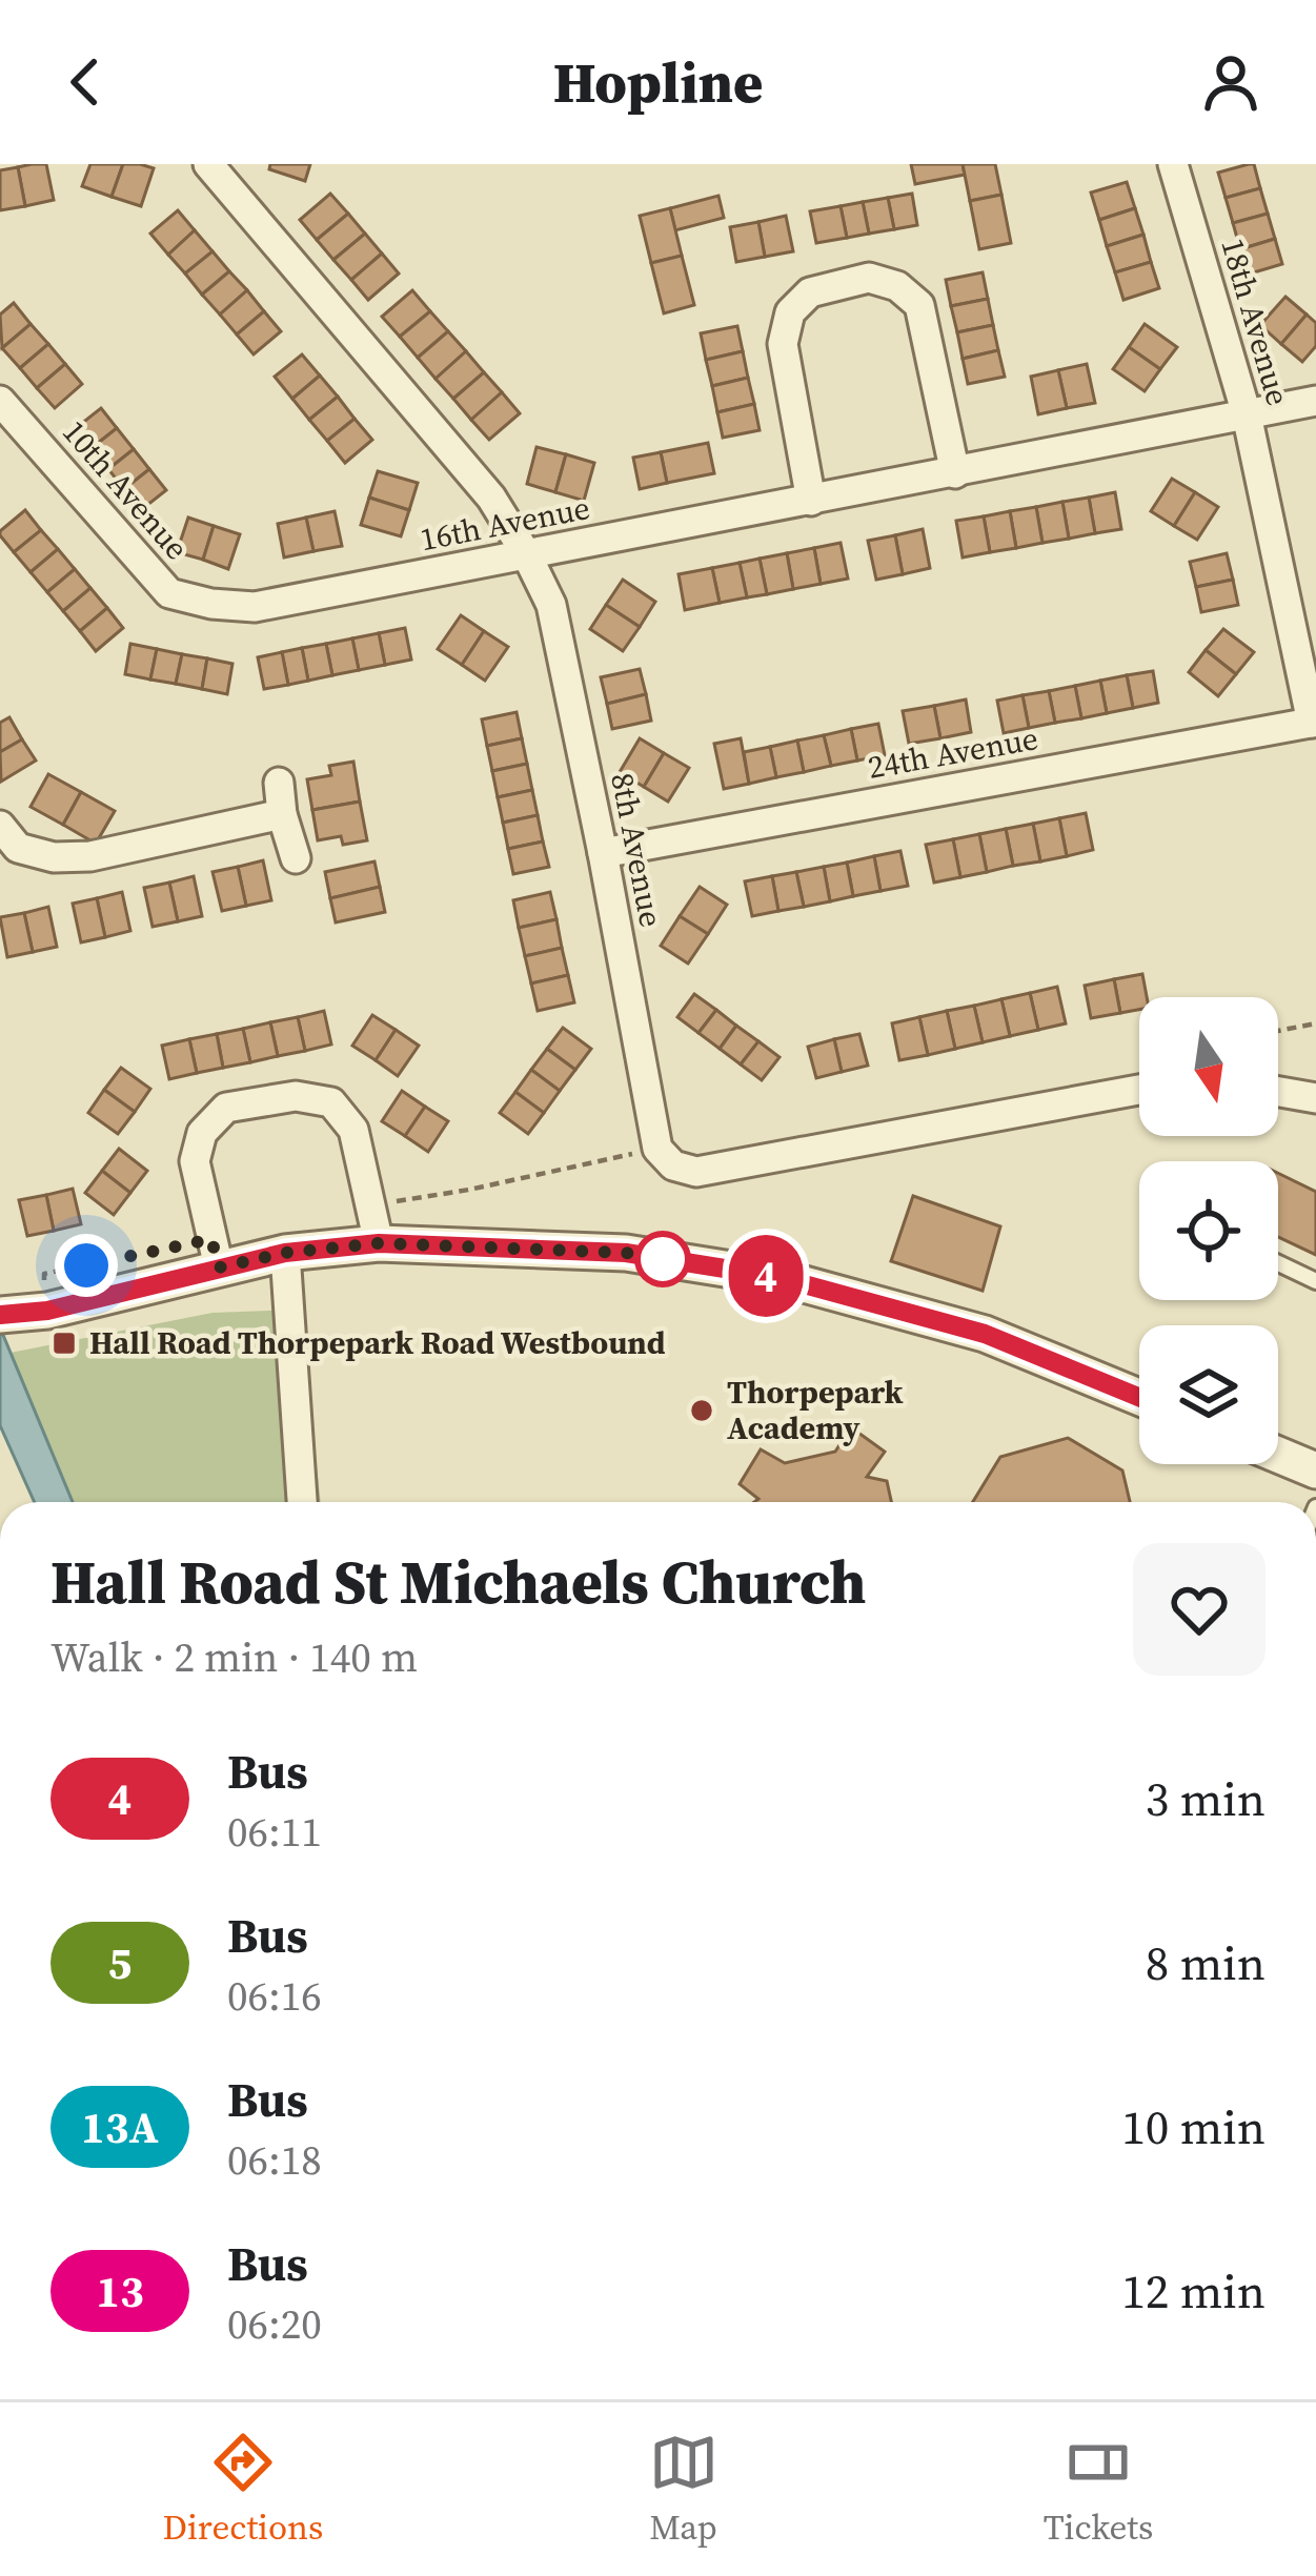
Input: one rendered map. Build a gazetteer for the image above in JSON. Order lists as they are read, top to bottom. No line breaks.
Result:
{"streets":{"street":["18th Avenue","10th Avenue","16th Avenue","24th Avenue","8th Avenue"]},"crossings":[["18th Avenue","16th Avenue"],["18th Avenue","24th Avenue"],["10th Avenue","16th Avenue"],["16th Avenue","8th Avenue"],["24th Avenue","8th Avenue"]],"places":{"transit":["Hall Road Thorpepark Road Westbound"],"other":["Thorpepark Academy"]},"lines":["bus line 4"],"north":"bottom","page":{"header":"Hopline","on_map":"4","heading":["Hall Road St Michaels Church","Walk · 2 min · 140 m"],"list":[{"mark":"4","name":"Bus","note":"06:11","value":"3 min"},{"mark":"5","name":"Bus","note":"06:16","value":"8 min"},{"mark":"13A","name":"Bus","note":"06:18","value":"10 min"},{"mark":"13","name":"Bus","note":"06:20","value":"12 min"}],"tabs":["Directions","Map","Tickets"]}}
